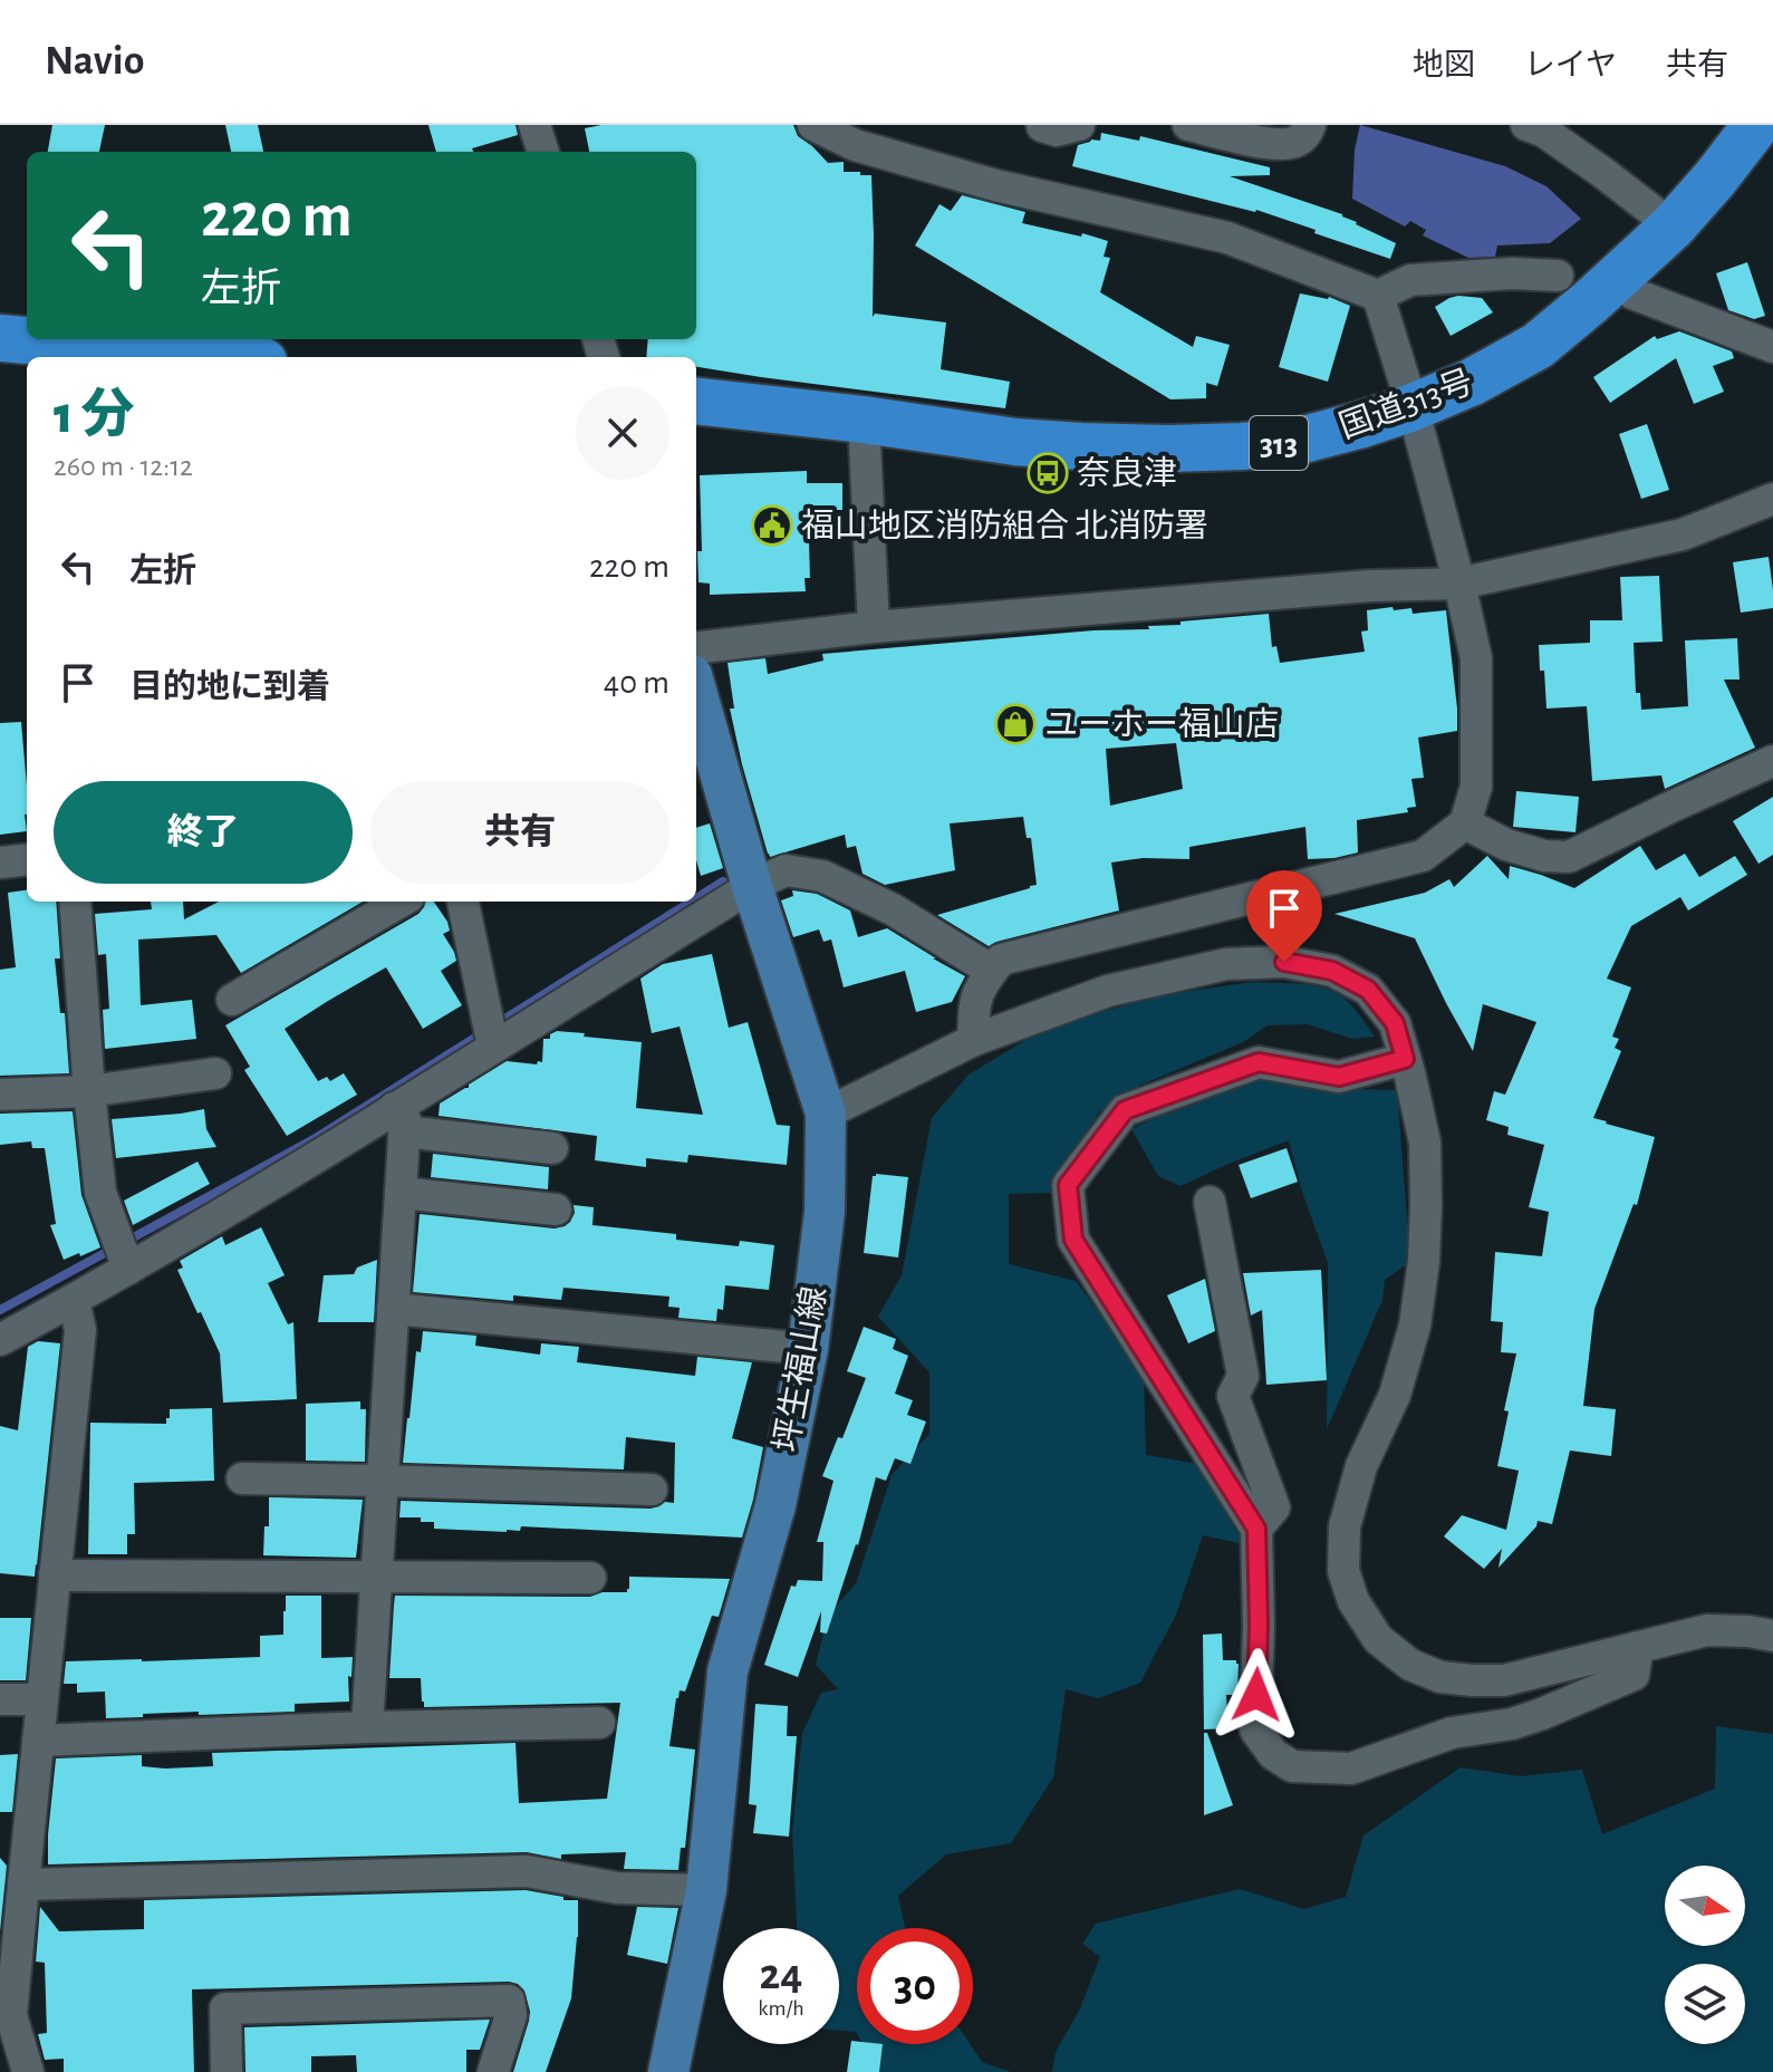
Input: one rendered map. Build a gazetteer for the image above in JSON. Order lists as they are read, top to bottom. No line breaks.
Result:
{"streets":{"highway":["国道313号","313"],"main road":["坪生福山線"]},"places":{"bus stop":["奈良津"],"public building":["福山地区消防組合 北消防署"],"shop":["ユーホー福山店"]},"north":"right","page":{"header":"Navio","nav":["地図","レイヤ","共有"],"turn":["220 m","左折"],"heading":["1 分","260 m · 12:12"],"list":[{"name":"左折","value":"220 m"},{"name":"目的地に到着","value":"40 m"}],"buttons":["終了","共有"],"speed":"24 km/h","limit":"30"}}
